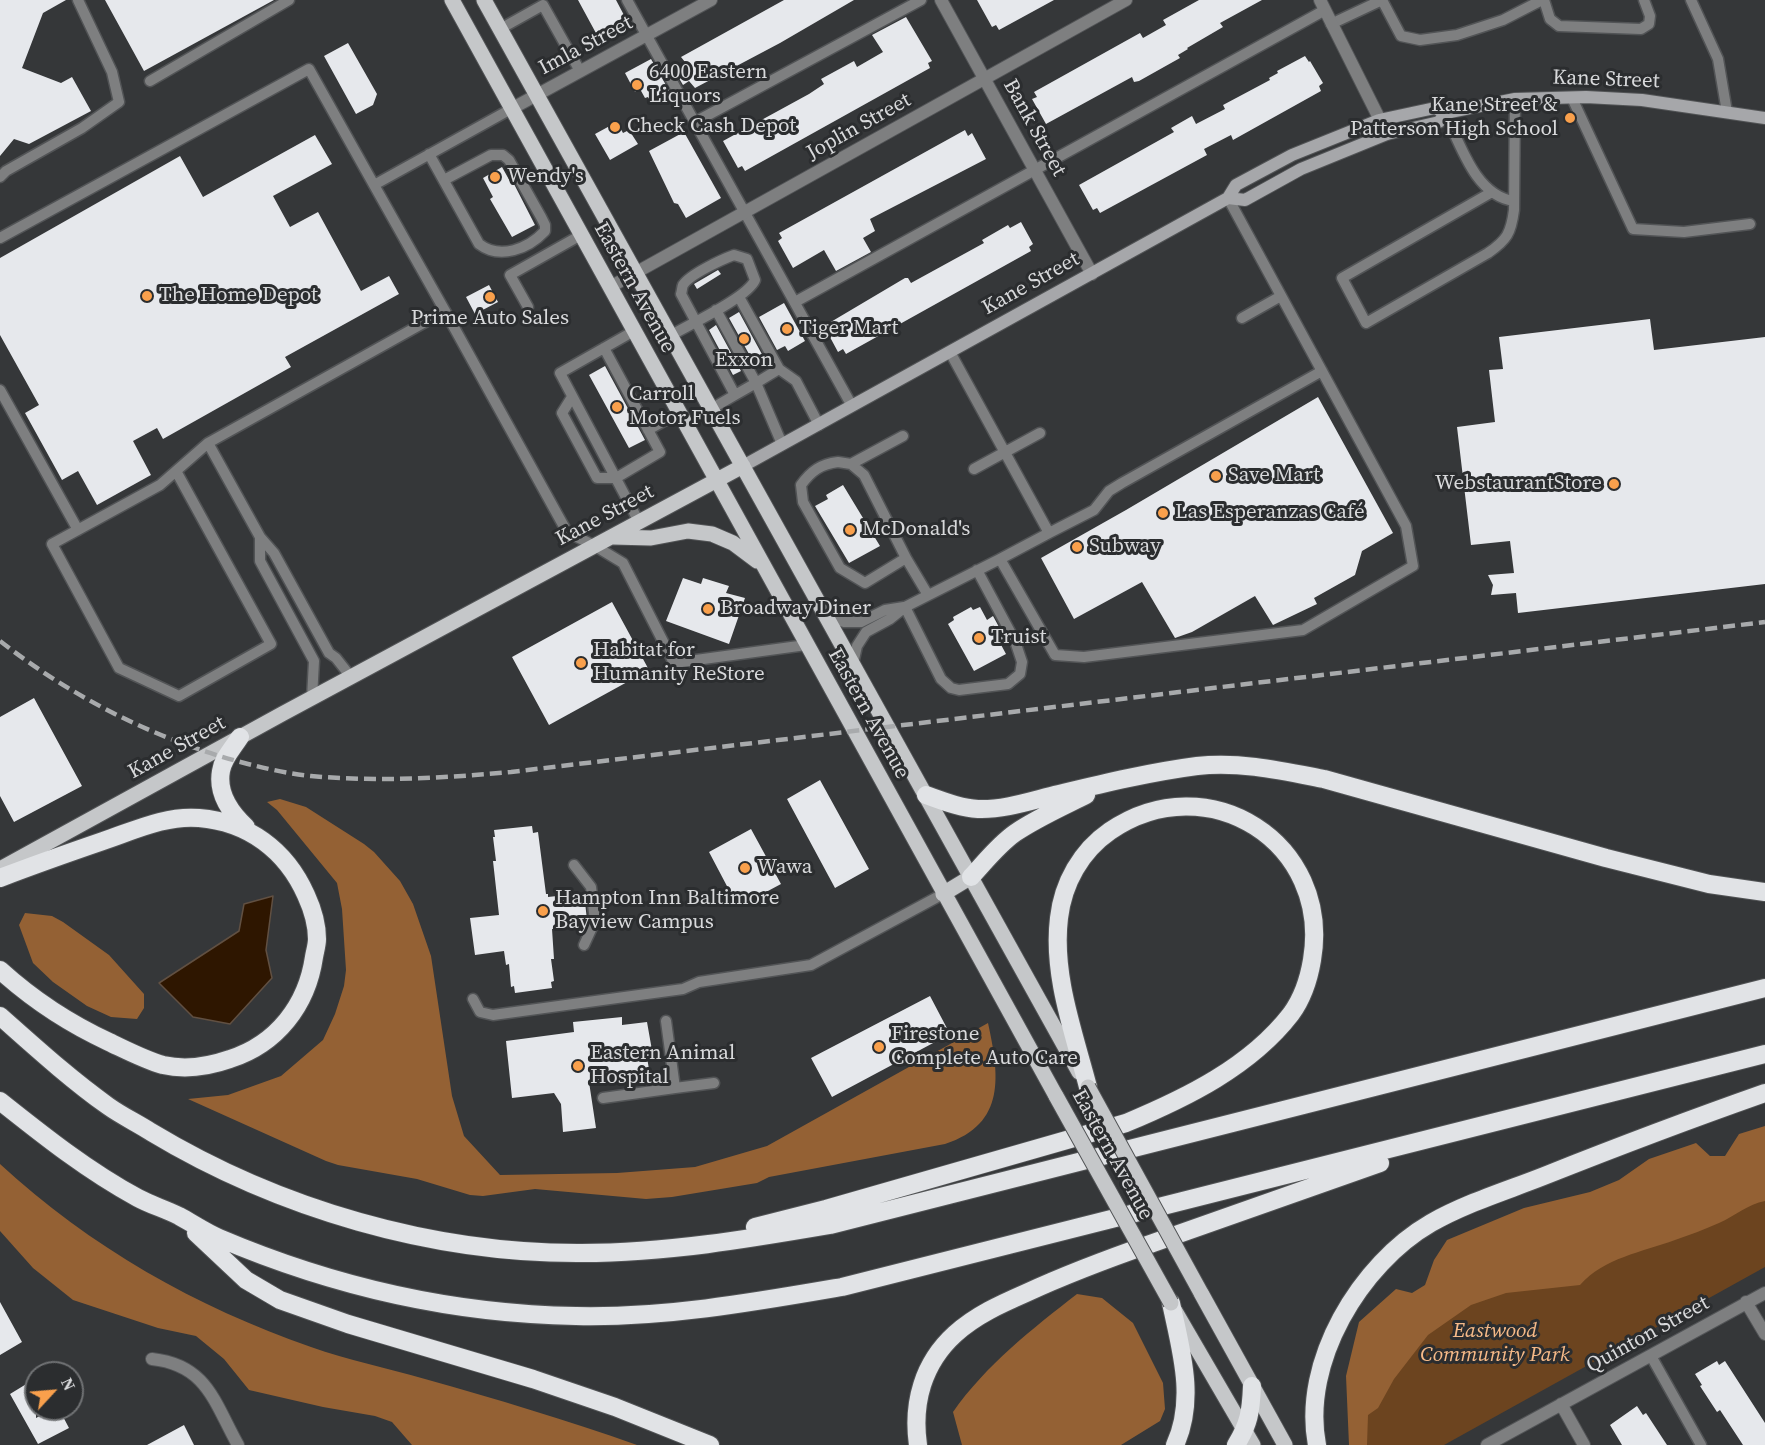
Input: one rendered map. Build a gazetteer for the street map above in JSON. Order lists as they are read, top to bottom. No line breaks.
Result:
{"streets":{"main road":["Kane Street","Eastern Avenue"],"street":["Imla Street","Joplin Street","Bank Street","Quinton Street"]},"crossings":[["Imla Street","Eastern Avenue"],["Kane Street","Bank Street"],["Kane Street","Eastern Avenue"],["Joplin Street","Bank Street"],["Joplin Street","Eastern Avenue"]],"parks":["Eastwood Community Park"],"places":["6400 Eastern Liquors","Kane Street & Patterson High School","Check Cash Depot","Wendy's","The Home Depot","Prime Auto Sales","Tiger Mart","Exxon","Carroll Motor Fuels","Save Mart","WebstaurantStore","Las Esperanzas Café","McDonald's","Subway","Broadway Diner","Truist","Habitat for Humanity ReStore","Wawa","Hampton Inn Baltimore Bayview Campus","Firestone Complete Auto Care","Eastern Animal Hospital"],"north":"top right"}
